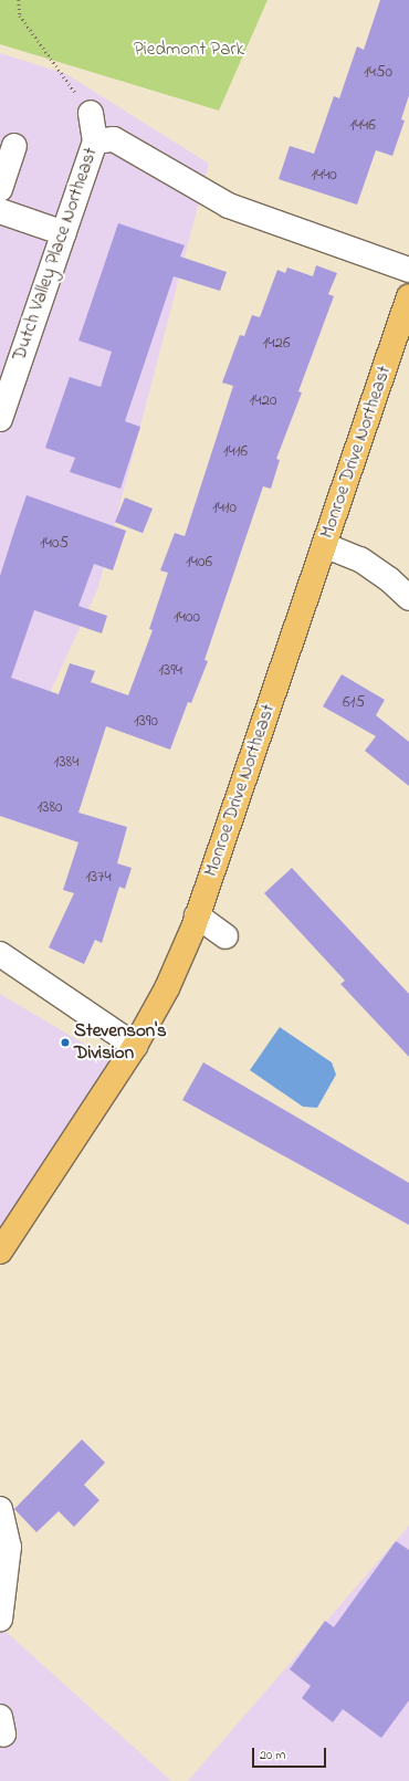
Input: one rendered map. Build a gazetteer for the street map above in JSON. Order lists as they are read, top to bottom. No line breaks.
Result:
{"streets":{"main road":["Monroe Drive Northeast"],"street":["Dutch Valley Place Northeast"]},"parks":["Piedmont Park"],"places":["Stevenson's Division"],"house_numbers":["1450","1446","1440","1426","1420","1416","1410","1405","1406","1400","1394","615","1390","1384","1380","1374"],"scale_bar":"20 m"}
